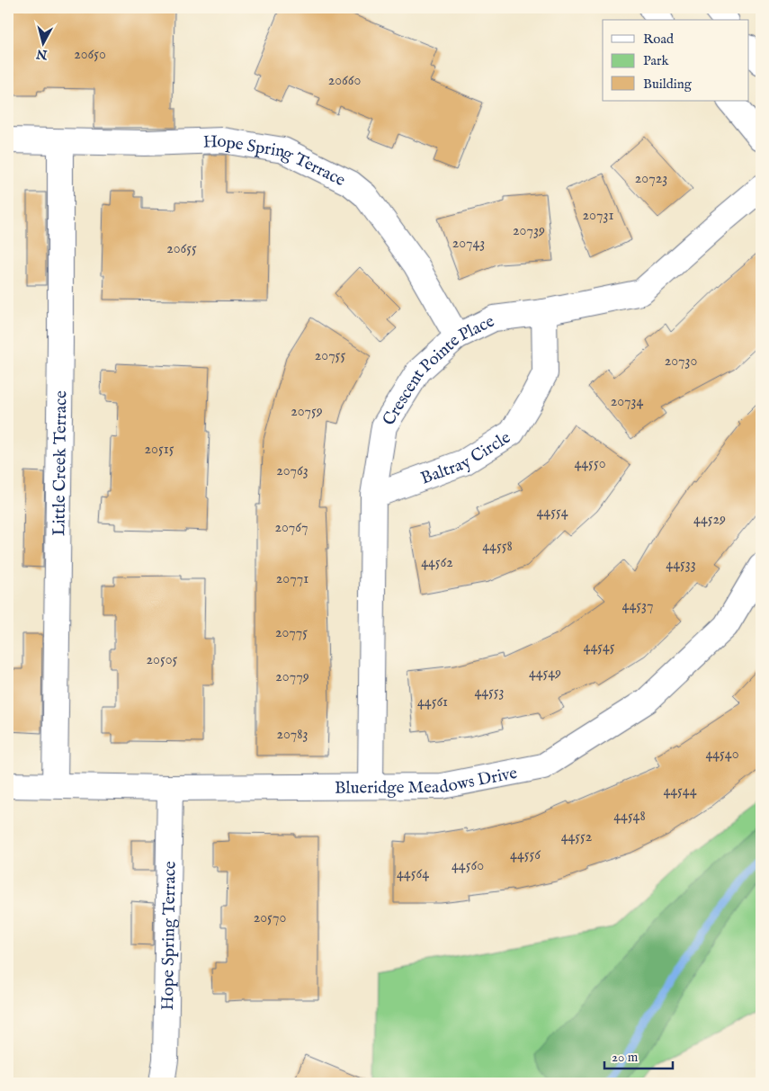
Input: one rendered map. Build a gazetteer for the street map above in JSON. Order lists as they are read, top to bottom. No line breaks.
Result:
{"streets":{"street":["Hope Spring Terrace","Crescent Pointe Place","Baltray Circle","Little Creek Terrace","Blueridge Meadows Drive"]},"crossings":[["Hope Spring Terrace","Crescent Pointe Place"],["Hope Spring Terrace","Little Creek Terrace"],["Hope Spring Terrace","Blueridge Meadows Drive"],["Crescent Pointe Place","Baltray Circle"],["Crescent Pointe Place","Blueridge Meadows Drive"],["Little Creek Terrace","Blueridge Meadows Drive"]],"house_numbers":["20650","20660","20723","20731","20739","20743","20655","20755","20730","20734","20759","20515","44550","20763","44554","44529","20767","44558","44562","44533","20771","44537","20775","44545","20505","44549","20779","44553","44561","20783","44540","44544","44548","44552","44556","44560","44564","20570"],"legend":["Road","Park","Building"],"scale_bar":"20 m","north":"bottom"}
